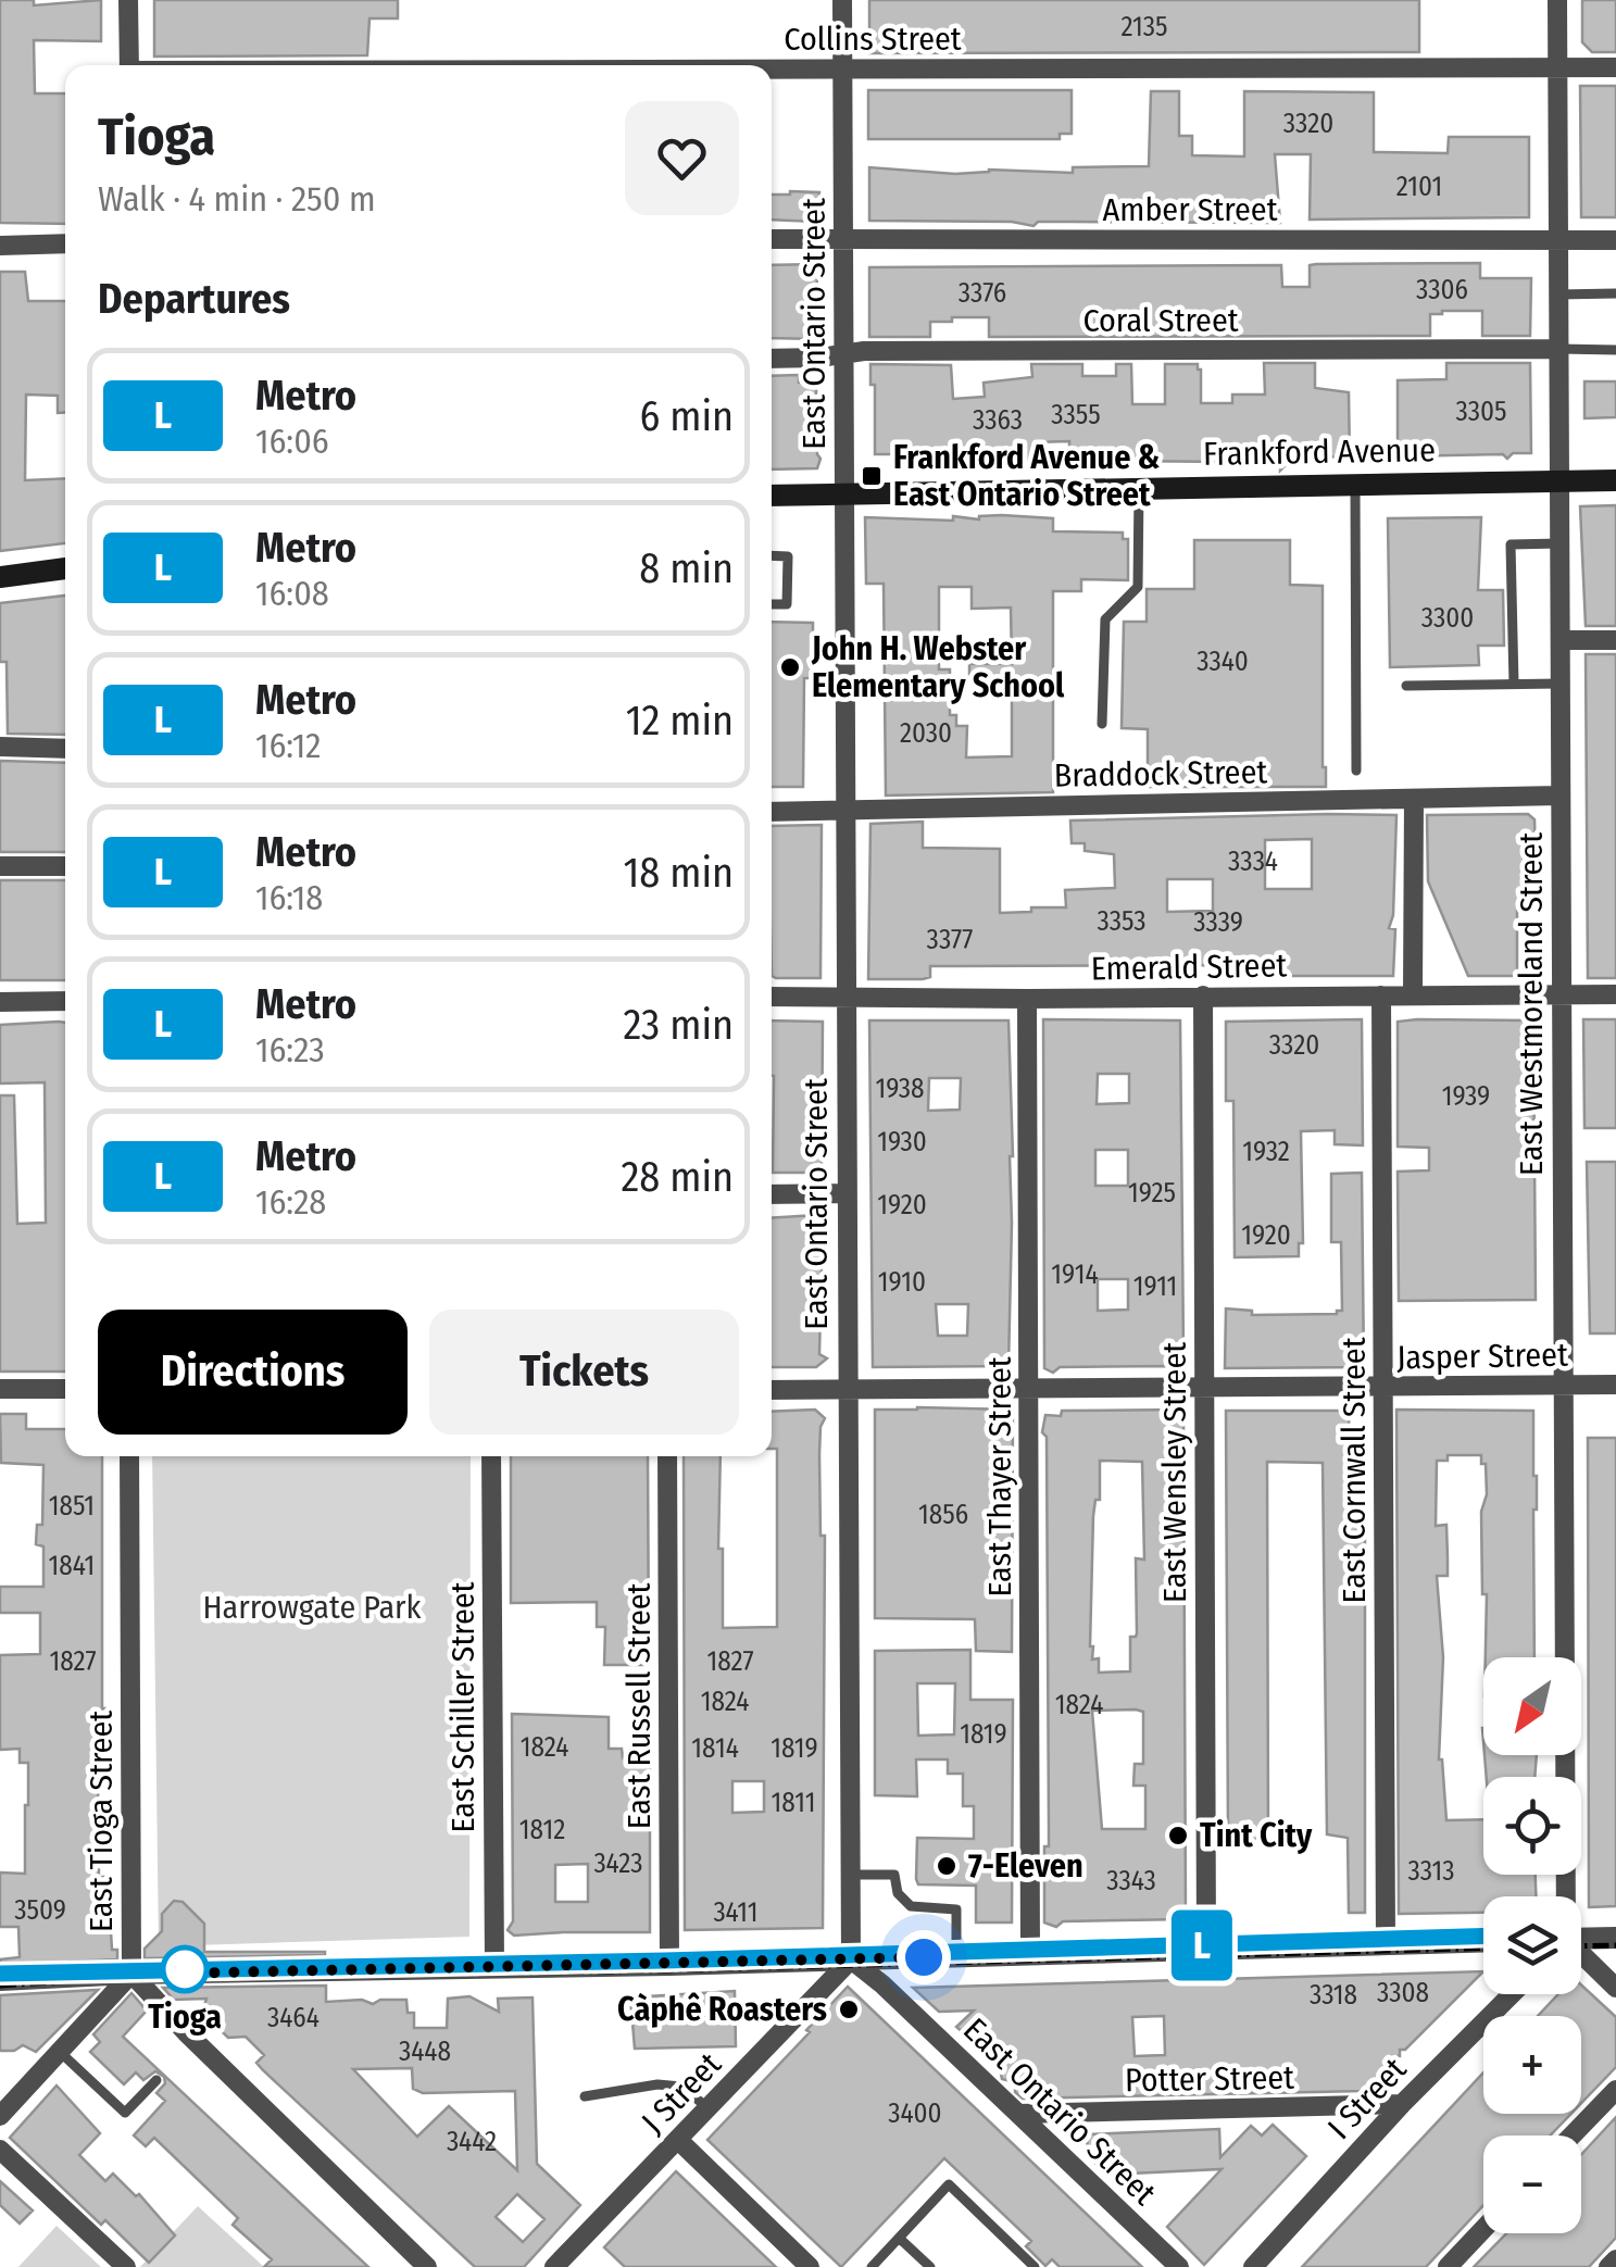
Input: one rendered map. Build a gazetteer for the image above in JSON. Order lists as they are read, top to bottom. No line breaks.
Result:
{"streets":{"main road":["Frankford Avenue"],"street":["Collins Street","Amber Street","Coral Street","East Ontario Street","Braddock Street","Emerald Street","East Westmoreland Street","Jasper Street","East Cornwall Street","East Wensley Street","East Thayer Street","East Russell Street","East Schiller Street","East Tioga Street","Potter Street","J Street","I Street"]},"crossings":[["Collins Street","East Ontario Street"],["Collins Street","East Westmoreland Street"],["Amber Street","East Ontario Street"],["Amber Street","East Westmoreland Street"],["Coral Street","East Ontario Street"],["Coral Street","East Westmoreland Street"],["East Ontario Street","Frankford Avenue"],["East Ontario Street","Braddock Street"],["East Ontario Street","Emerald Street"],["East Ontario Street","Jasper Street"],["East Ontario Street","Potter Street"],["East Ontario Street","J Street"],["Frankford Avenue","East Westmoreland Street"],["Braddock Street","East Westmoreland Street"],["Emerald Street","East Westmoreland Street"],["Emerald Street","East Cornwall Street"],["Emerald Street","East Wensley Street"],["Emerald Street","East Thayer Street"],["East Westmoreland Street","Jasper Street"],["Jasper Street","East Cornwall Street"],["Jasper Street","East Wensley Street"],["Jasper Street","East Thayer Street"],["Potter Street","I Street"]],"parks":["Harrowgate Park"],"places":{"transit":["Frankford Avenue & East Ontario Street"],"other":["John H. Webster Elementary School","Tint City","7-Eleven","Tioga","Càphê Roasters"]},"lines":["metro line L"],"house_numbers":["2135","3320","2101","3306","3376","3305","3355","3363","3300","3340","2030","3334","3353","3339","3377","3320","1938","1939","1930","1932","1925","1920","1920","1914","1910","1911","1851","1856","1841","1827","1827","1824","1824","1819","1824","1814","1819","1811","1812","3423","3313","3343","3509","3411","3308","3318","3464","3448","3400","3442"],"north":"bottom left","page":{"on_map":"L","heading":[["Tioga","Walk · 4 min · 250 m"],"Departures"],"list":[{"mark":"L","name":"Metro","note":"16:06","value":"6 min"},{"mark":"L","name":"Metro","note":"16:08","value":"8 min"},{"mark":"L","name":"Metro","note":"16:12","value":"12 min"},{"mark":"L","name":"Metro","note":"16:18","value":"18 min"},{"mark":"L","name":"Metro","note":"16:23","value":"23 min"},{"mark":"L","name":"Metro","note":"16:28","value":"28 min"}],"buttons":["Directions","Tickets"],"map_buttons":["+","−"]}}
